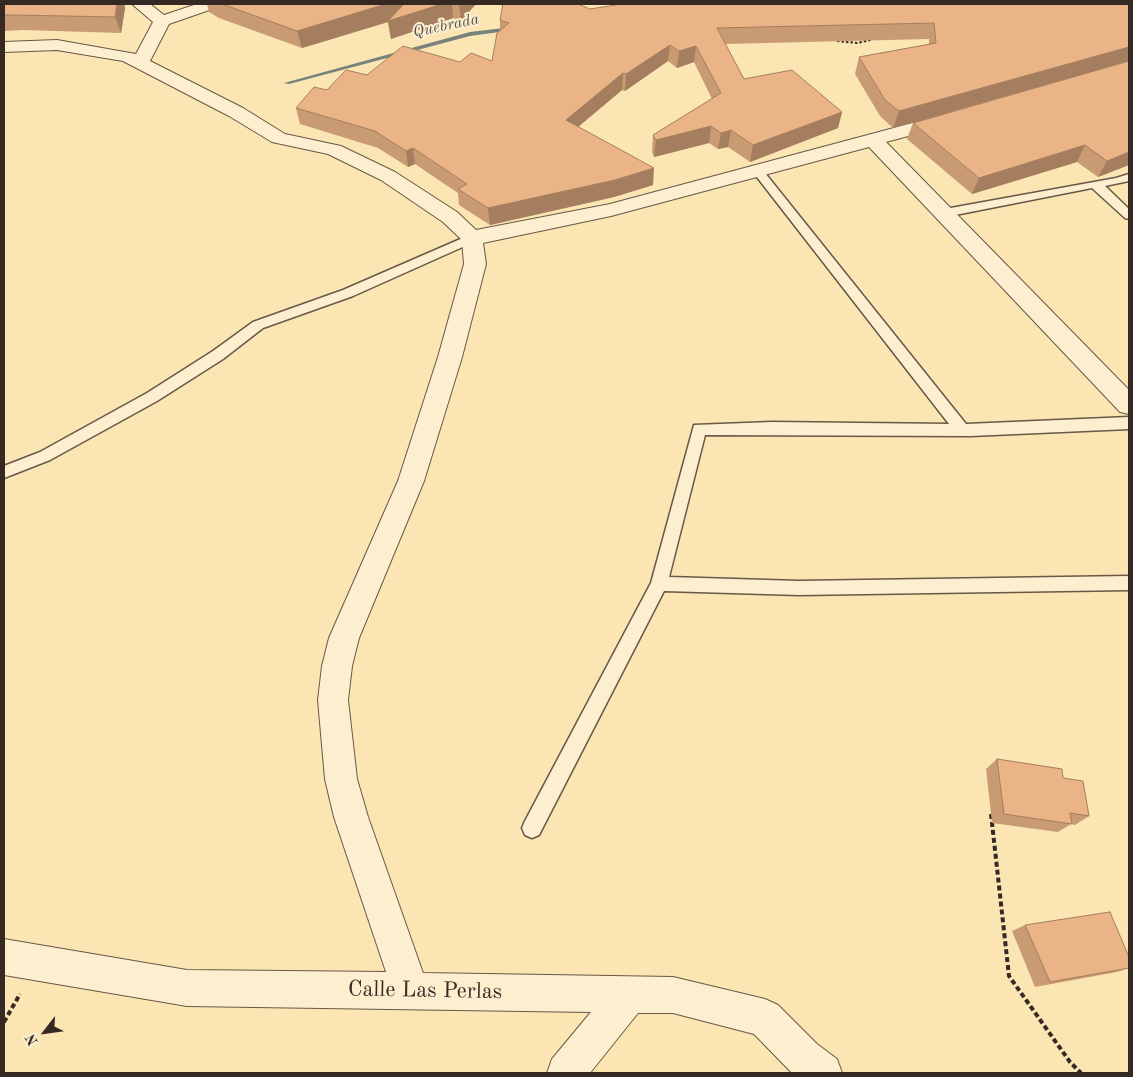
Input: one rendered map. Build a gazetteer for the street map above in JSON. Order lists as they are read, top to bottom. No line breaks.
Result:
{"streets":{"street":["Calle Las Perlas"]},"water":["Quebrada"],"north":"bottom left"}
